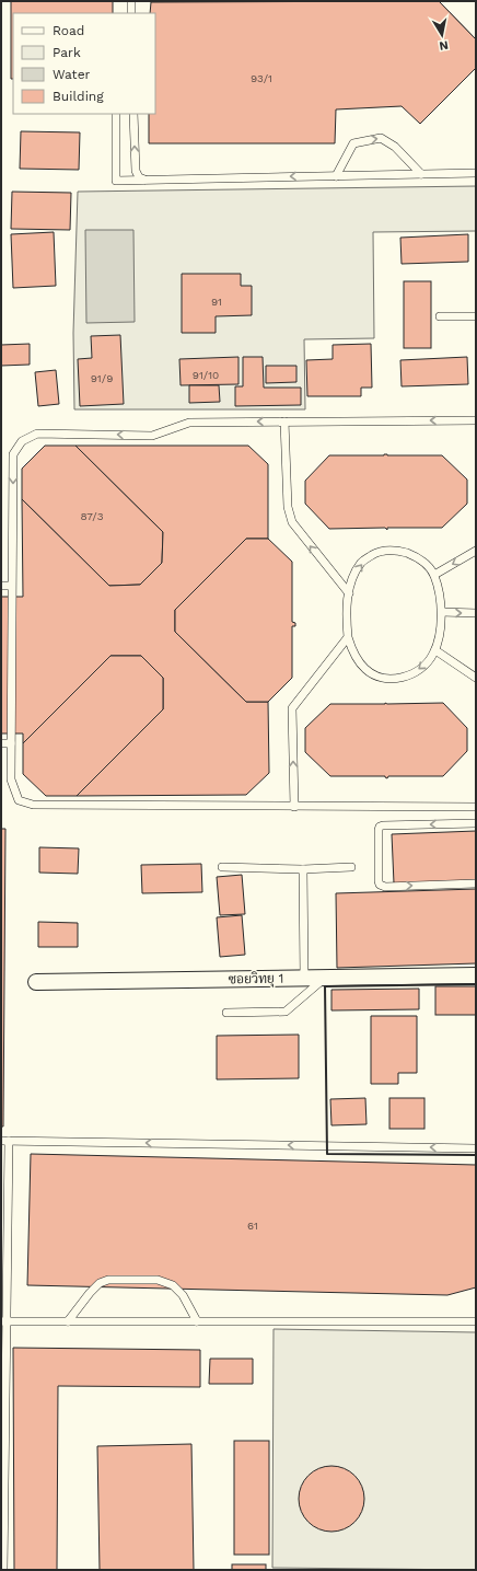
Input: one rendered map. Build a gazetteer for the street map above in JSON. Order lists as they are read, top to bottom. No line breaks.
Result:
{"streets":{"street":["ซอยวิทยุ 1"]},"house_numbers":["93/1","91","91/10","91/9","87/3","61"],"legend":["Road","Park","Water","Building"],"north":"bottom"}
